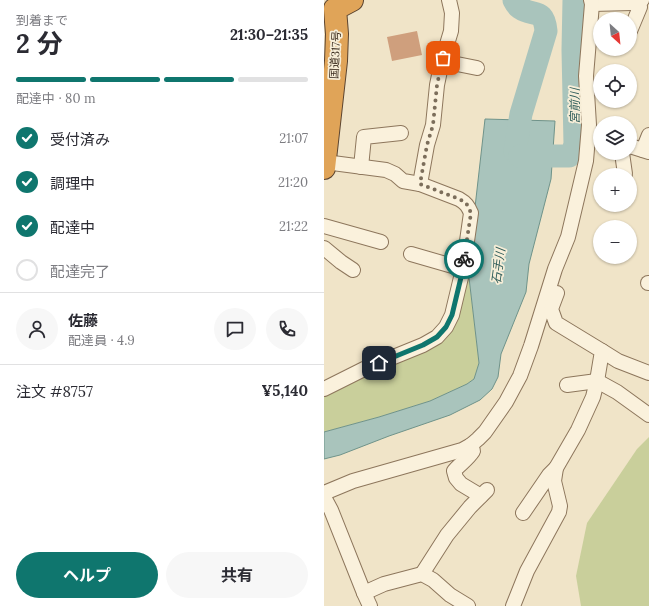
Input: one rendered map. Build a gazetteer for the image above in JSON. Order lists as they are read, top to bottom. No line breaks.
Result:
{"streets":{"highway":["国道317号"]},"water":["宮前川","石手川"],"north":"bottom right","page":{"heading":["2 分","到着まで","21:30–21:35"],"panel":["佐藤","配達員 · 4.9","注文 #8757","¥5,140"],"map_buttons":["+","−"],"bar":"配達中 · 80 m","list":[["受付済み","21:07"],["調理中","21:20"],["配達中","21:22"],"配達完了"],"buttons":["ヘルプ","共有"]}}
